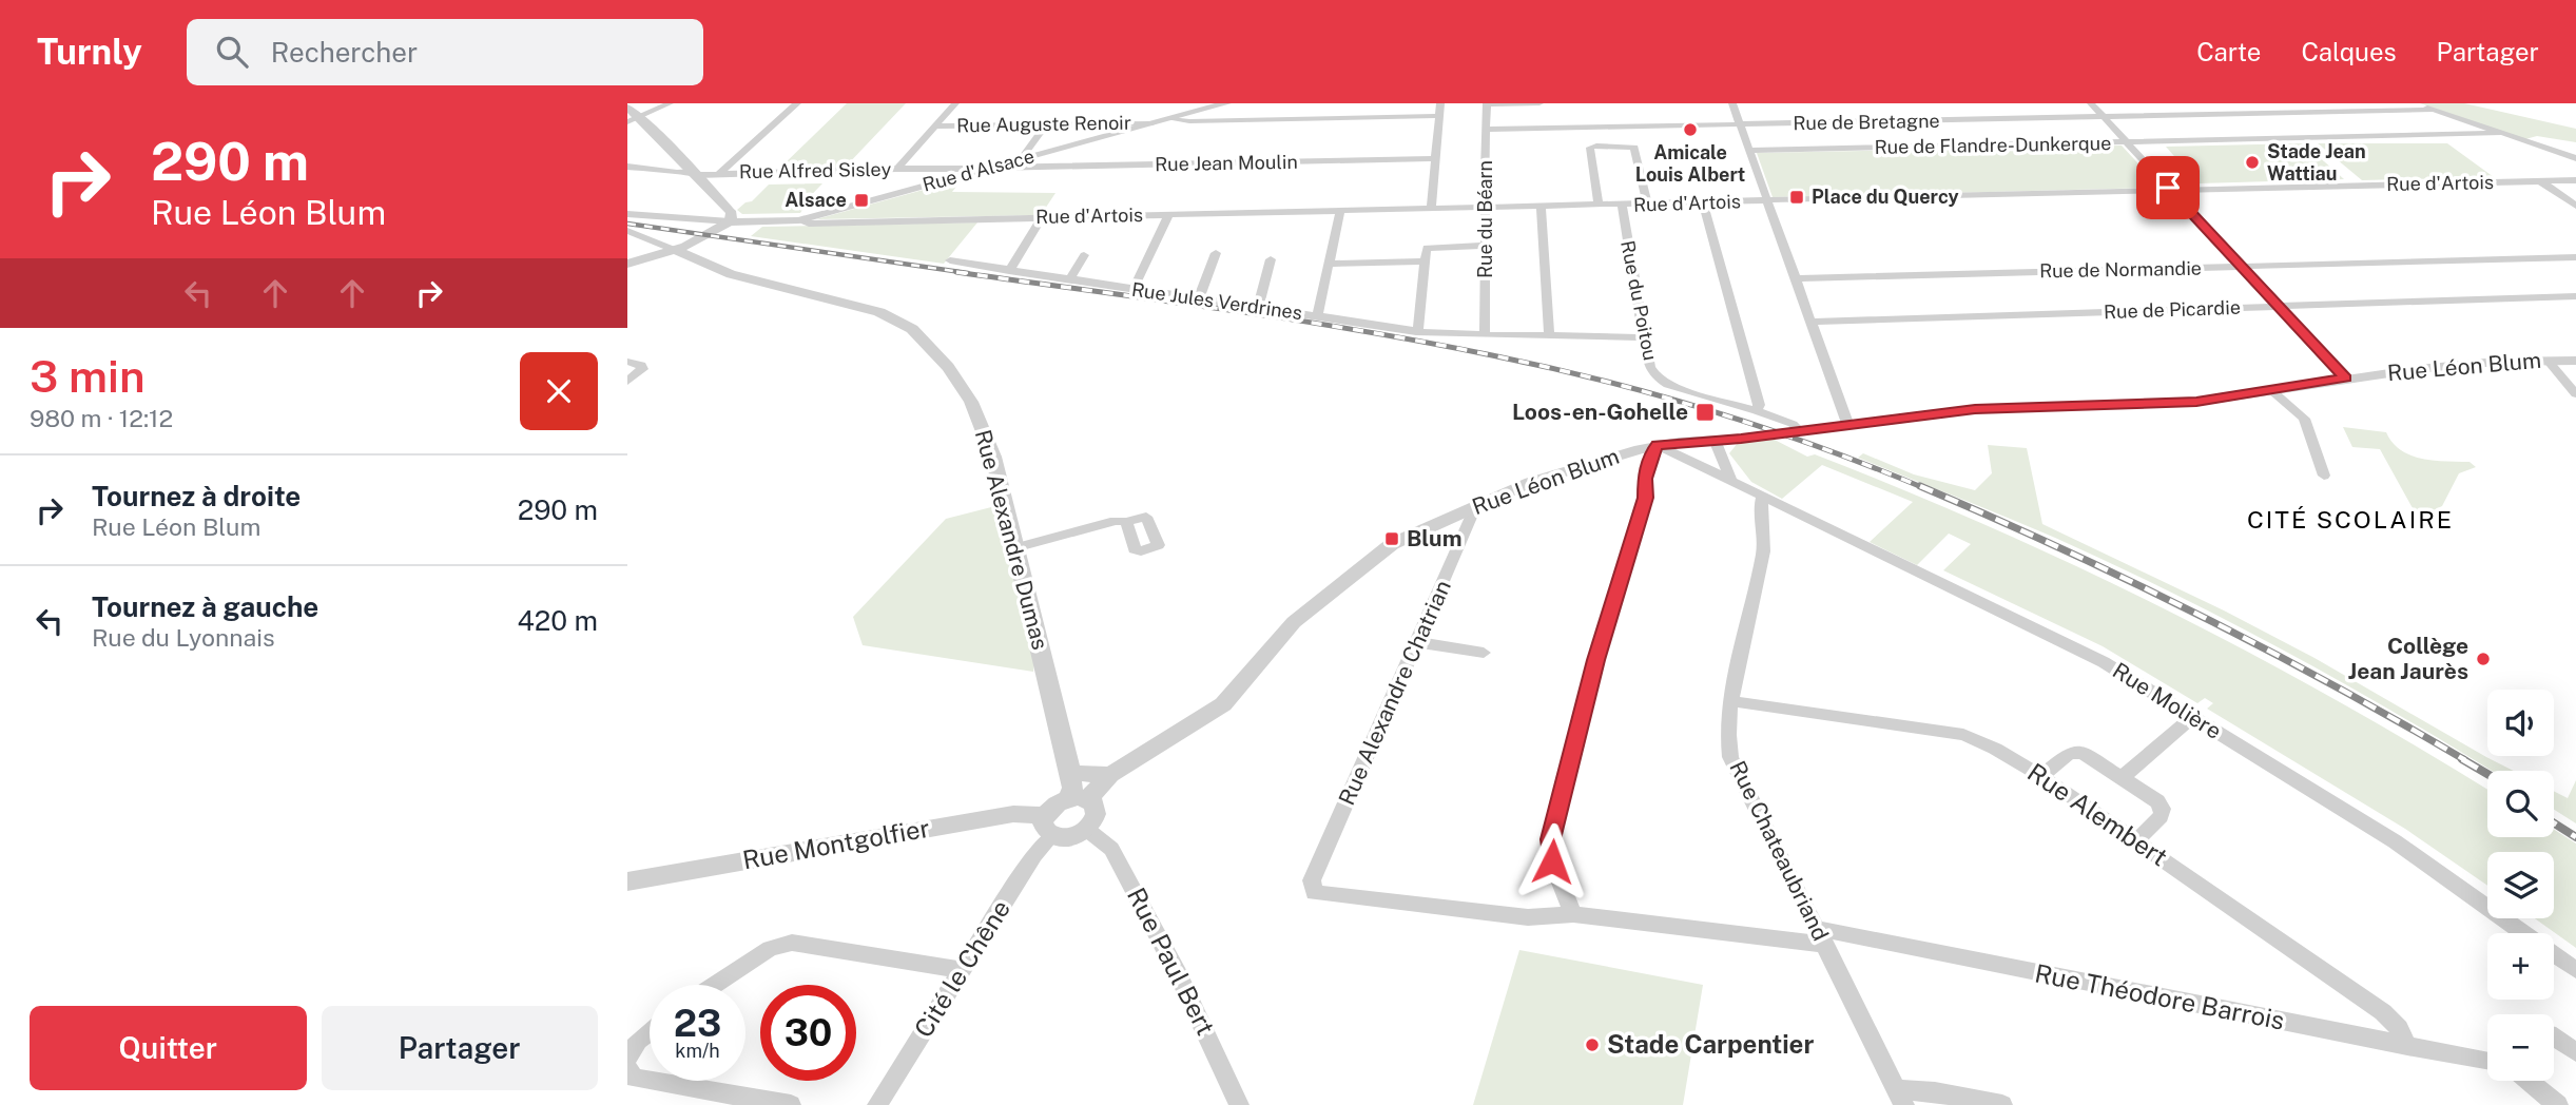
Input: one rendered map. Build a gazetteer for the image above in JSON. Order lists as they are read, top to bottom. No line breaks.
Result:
{"streets":{"street":["Rue de Bretagne","Rue Auguste Renoir","Rue de Flandre-Dunkerque","Rue Jean Moulin","Rue Alfred Sisley","Rue d'Alsace","Rue d'Artois","Rue du Béarn","Rue de Normandie","Rue du Poitou","Rue Jules Verdrines","Rue de Picardie","Rue Léon Blum","Rue Alexandre Dumas","Rue Alexandre Chatrian","Rue Molière","Rue Alembert","Rue Montgolfier","Rue Chateaubriand","Rue Paul Bert","Cité le Chêne","Rue Théodore Barrois"]},"crossings":[["Rue de Bretagne","Rue du Béarn"],["Rue Auguste Renoir","Rue d'Alsace"],["Rue Jean Moulin","Rue d'Alsace"],["Rue Alfred Sisley","Rue d'Alsace"],["Rue d'Alsace","Rue d'Artois"],["Rue d'Artois","Rue du Béarn"],["Rue d'Artois","Rue du Poitou"],["Rue du Béarn","Rue Jules Verdrines"],["Rue du Poitou","Rue Jules Verdrines"],["Rue du Poitou","Rue Léon Blum"],["Rue Léon Blum","Rue Alexandre Chatrian"],["Rue Léon Blum","Rue Molière"],["Rue Alexandre Dumas","Rue Montgolfier"],["Rue Alexandre Dumas","Rue Paul Bert"],["Rue Alexandre Dumas","Cité le Chêne"],["Rue Alexandre Chatrian","Rue Théodore Barrois"],["Rue Molière","Rue Chateaubriand"],["Rue Alembert","Rue Chateaubriand"],["Rue Alembert","Rue Théodore Barrois"],["Rue Montgolfier","Rue Paul Bert"],["Rue Montgolfier","Cité le Chêne"],["Rue Chateaubriand","Rue Théodore Barrois"],["Rue Paul Bert","Cité le Chêne"]],"districts":["CITÉ SCOLAIRE"],"places":{"other":["Amicale Louis Albert","Stade Jean Wattiau","Collège Jean Jaurès","Stade Carpentier"],"transit":["Place du Quercy","Alsace","Loos-en-Gohelle","Blum"]},"page":{"header":"Turnly","search":"Rechercher","nav":["Carte","Calques","Partager"],"turn":["290 m","Rue Léon Blum"],"heading":["3 min","980 m · 12:12"],"list":[{"name":"Tournez à droite","note":"Rue Léon Blum","value":"290 m"},{"name":"Tournez à gauche","note":"Rue du Lyonnais","value":"420 m"}],"map_buttons":["+","−"],"speed":"23 km/h","limit":"30","buttons":["Quitter","Partager"]}}
